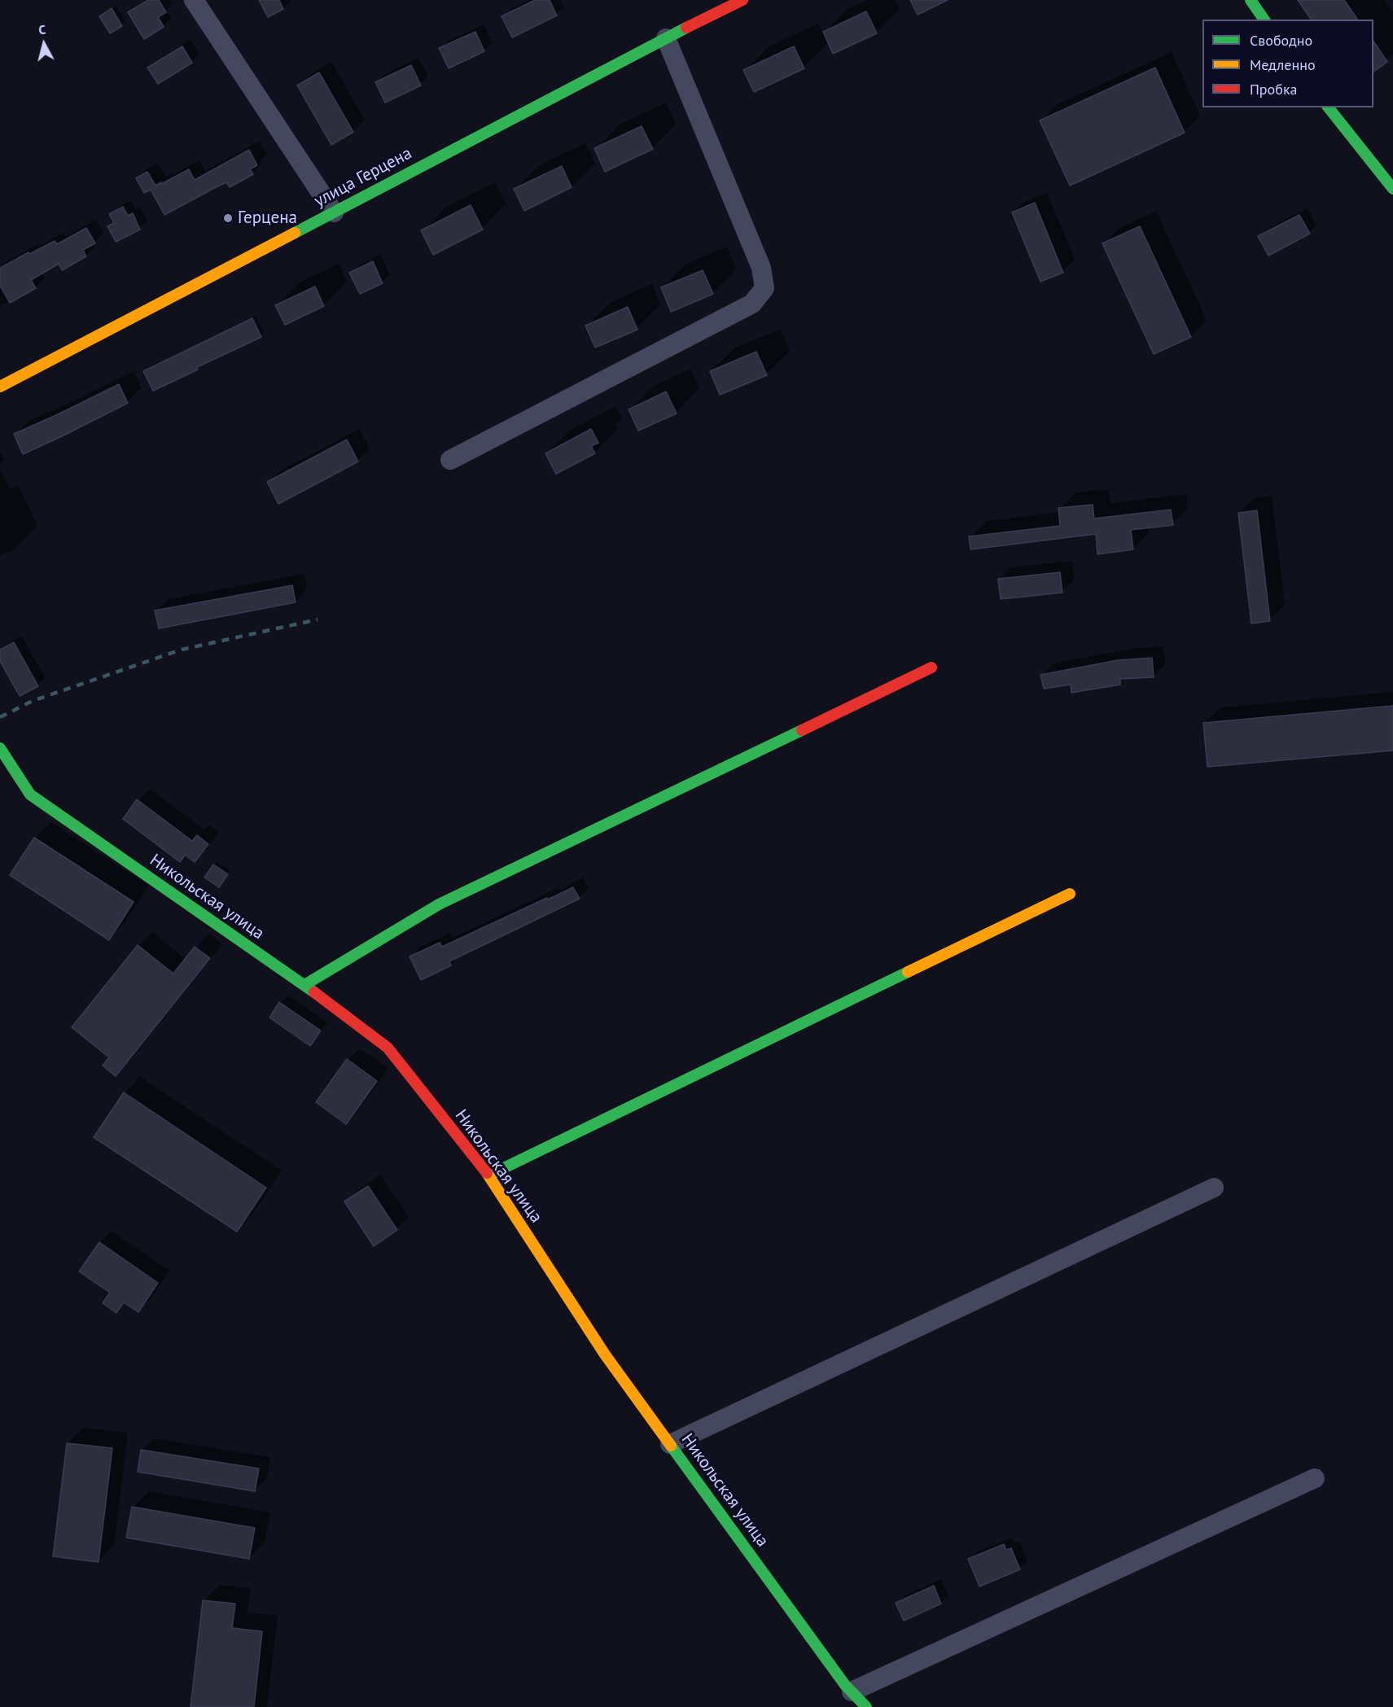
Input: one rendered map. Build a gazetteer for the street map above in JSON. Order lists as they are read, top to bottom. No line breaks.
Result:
{"streets":{"street":["улица Герцена","Никольская улица"]},"places":["Герцена"],"legend":["Свободно","Медленно","Пробка"],"north":"top"}
